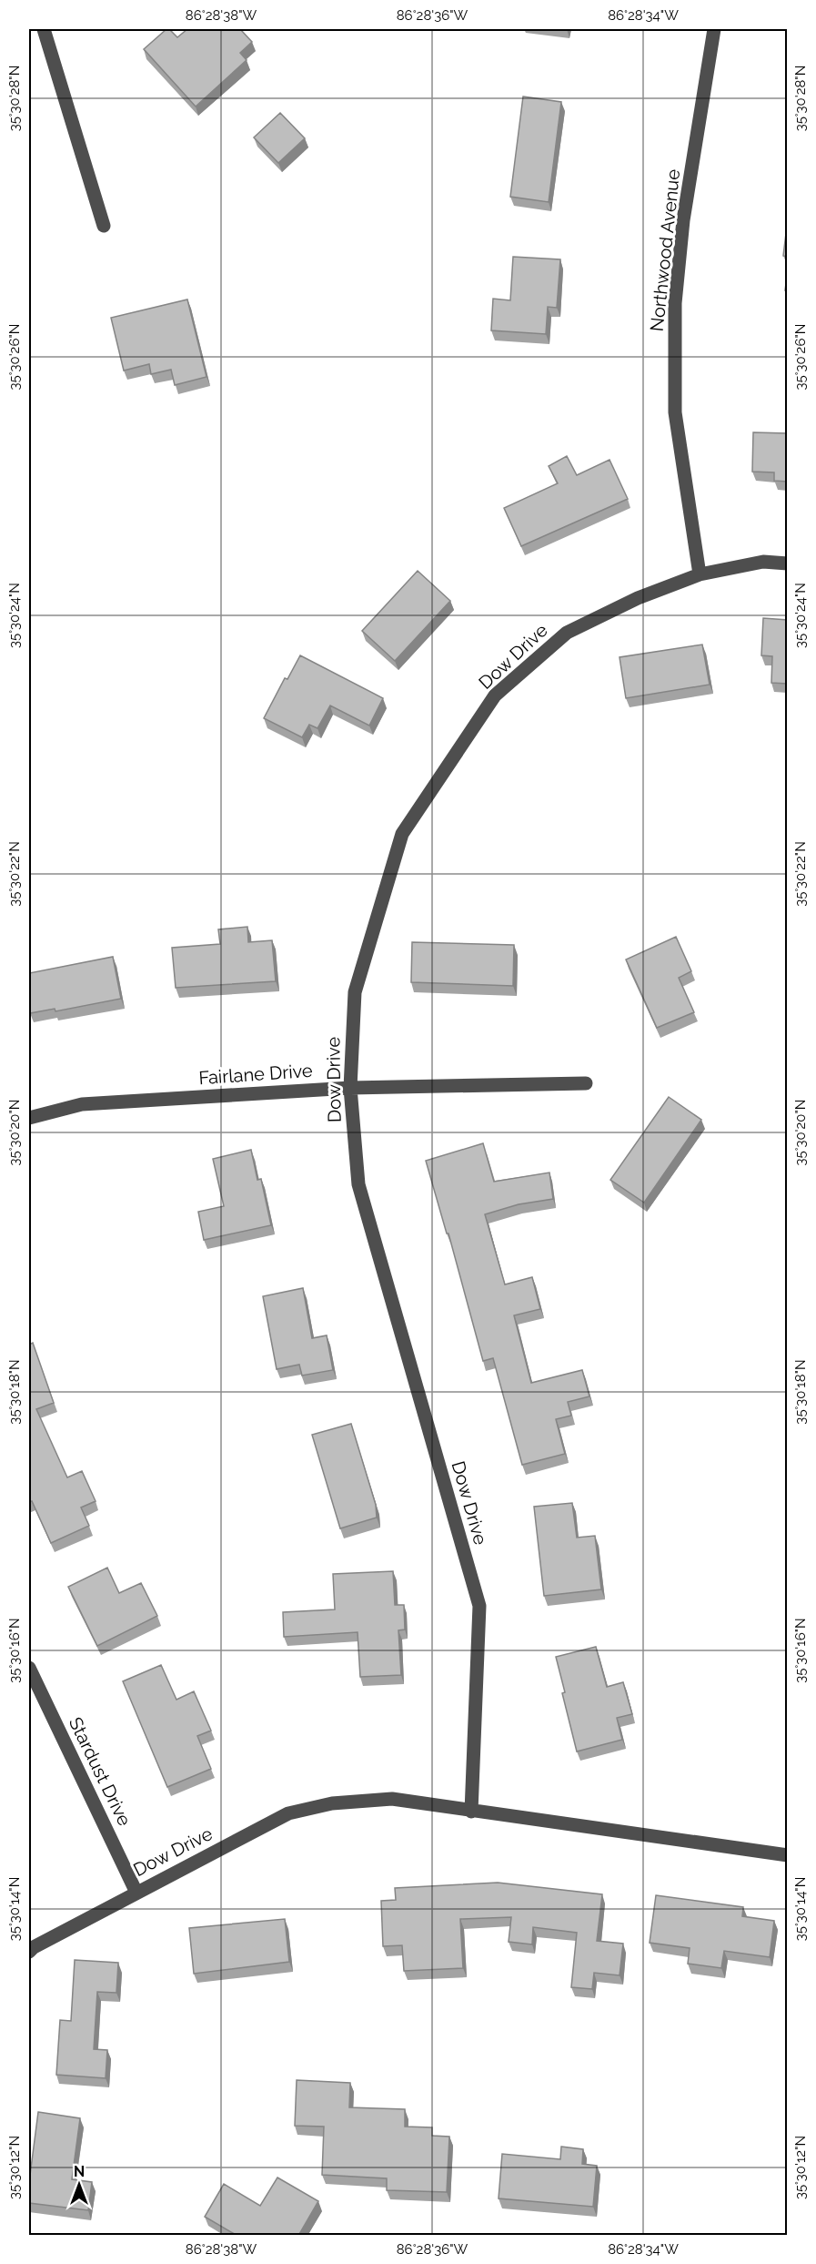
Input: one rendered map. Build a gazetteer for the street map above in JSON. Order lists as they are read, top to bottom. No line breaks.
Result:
{"streets":{"street":["Northwood Avenue","Dow Drive","Fairlane Drive","Stardust Drive"]},"crossings":[["Northwood Avenue","Dow Drive"],["Dow Drive","Fairlane Drive"],["Dow Drive","Stardust Drive"]],"north":"top","coordinates":["86°28'38\"W","86°28'36\"W","86°28'34\"W","35°30'28\"N","35°30'26\"N","35°30'24\"N","35°30'22\"N","35°30'20\"N","35°30'18\"N","35°30'16\"N","35°30'14\"N","35°30'12\"N"]}
